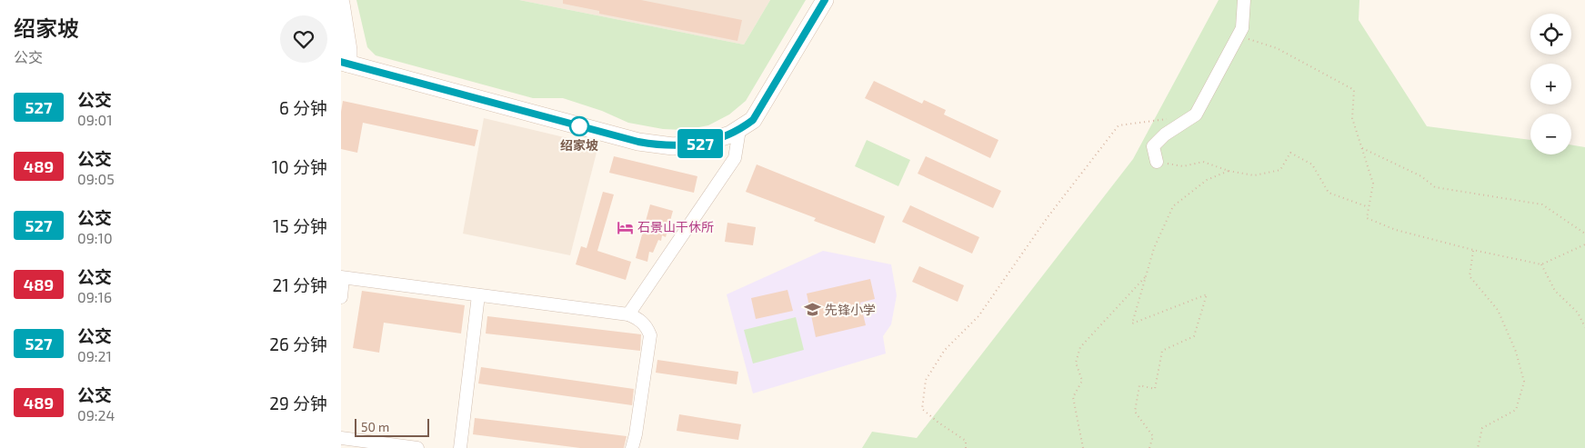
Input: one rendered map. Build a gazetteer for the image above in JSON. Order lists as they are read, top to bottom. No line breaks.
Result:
{"places":{"other":["绍家坡"],"hotel":["石景山干休所"],"school or university":["先锋小学"]},"lines":["bus line 527"],"scale_bar":"50 m","page":{"heading":["绍家坡","公交"],"on_map":"527","map_buttons":["+","−"],"list":[{"mark":"527","name":"公交","note":"09:01","value":"6 分钟"},{"mark":"489","name":"公交","note":"09:05","value":"10 分钟"},{"mark":"527","name":"公交","note":"09:10","value":"15 分钟"},{"mark":"489","name":"公交","note":"09:16","value":"21 分钟"},{"mark":"527","name":"公交","note":"09:21","value":"26 分钟"},{"mark":"489","name":"公交","note":"09:24","value":"29 分钟"}],"scale":"50 m"}}
